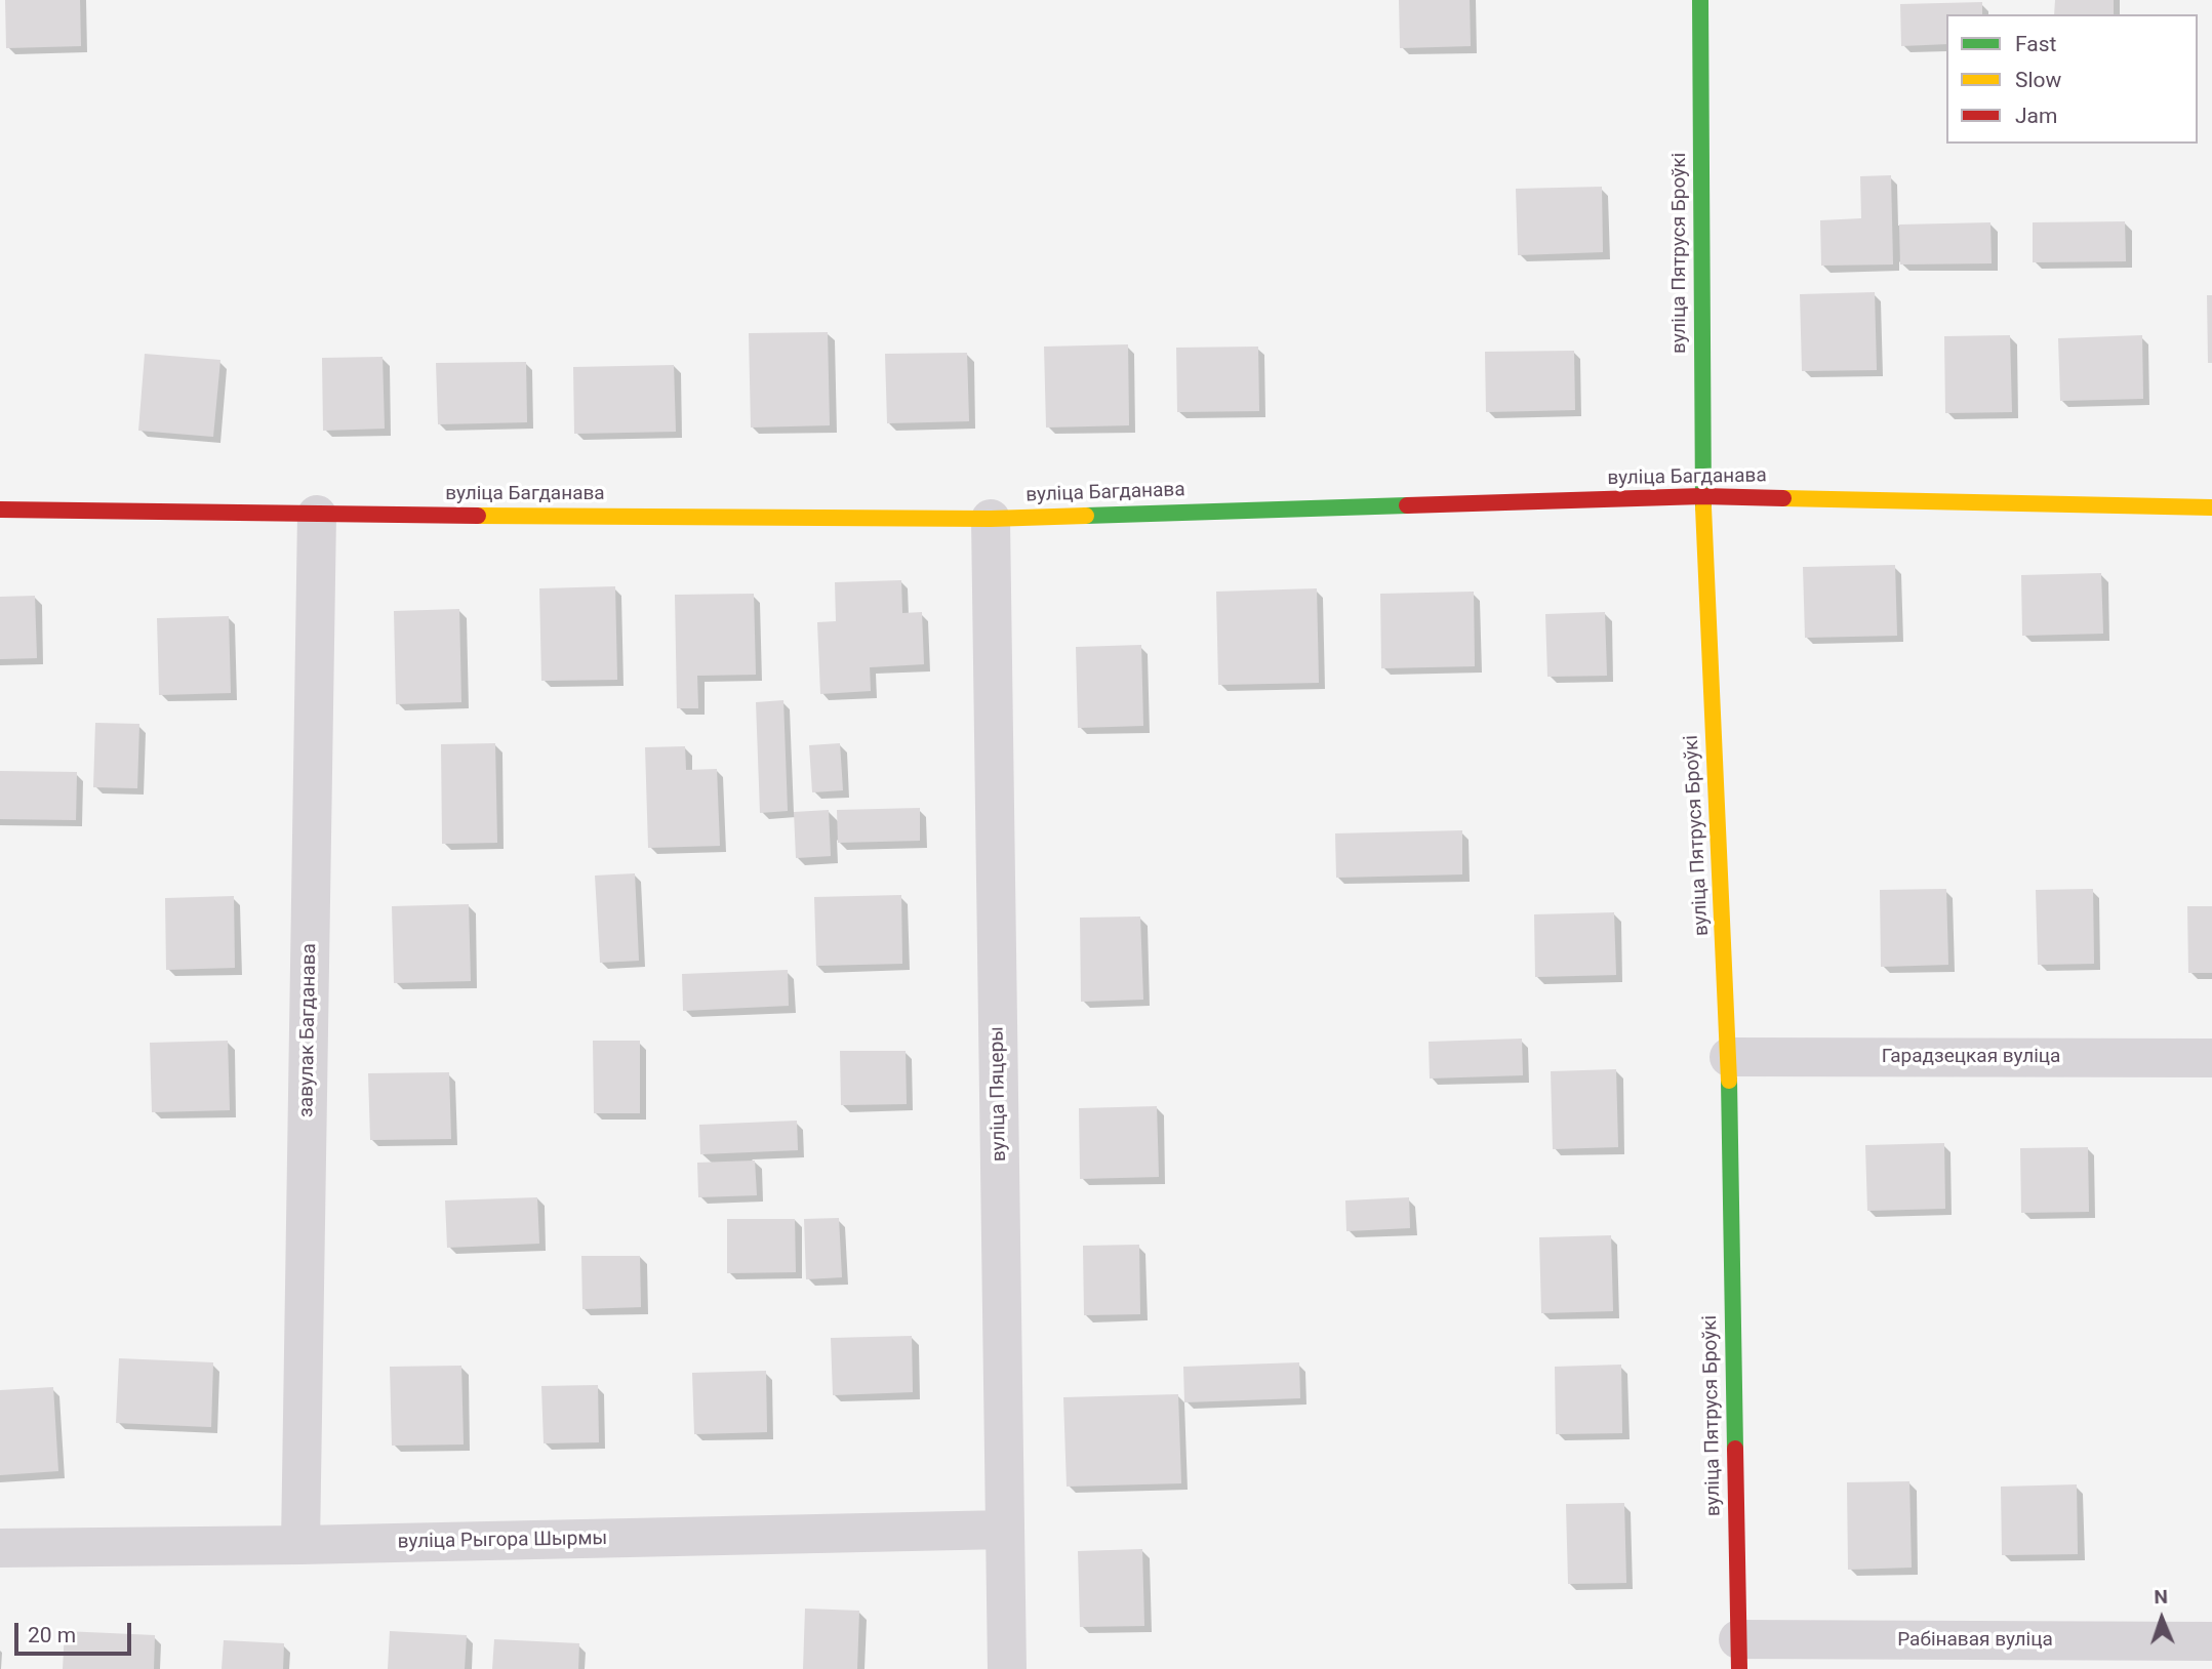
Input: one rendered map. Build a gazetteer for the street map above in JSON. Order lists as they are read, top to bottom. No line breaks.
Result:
{"streets":{"street":["вуліца Пятруся Броўкі","вуліца Багданава","завулак Багданава","Гарадзецкая вуліца","вуліца Пяцеры","вуліца Рыгора Шырмы","Рабінавая вуліца"]},"crossings":[["вуліца Пятруся Броўкі","вуліца Багданава"],["вуліца Пятруся Броўкі","Гарадзецкая вуліца"],["вуліца Пятруся Броўкі","Рабінавая вуліца"],["вуліца Багданава","завулак Багданава"],["вуліца Багданава","вуліца Пяцеры"],["завулак Багданава","вуліца Рыгора Шырмы"],["вуліца Пяцеры","вуліца Рыгора Шырмы"]],"legend":["Fast","Slow","Jam"],"scale_bar":"20 m","north":"top"}
